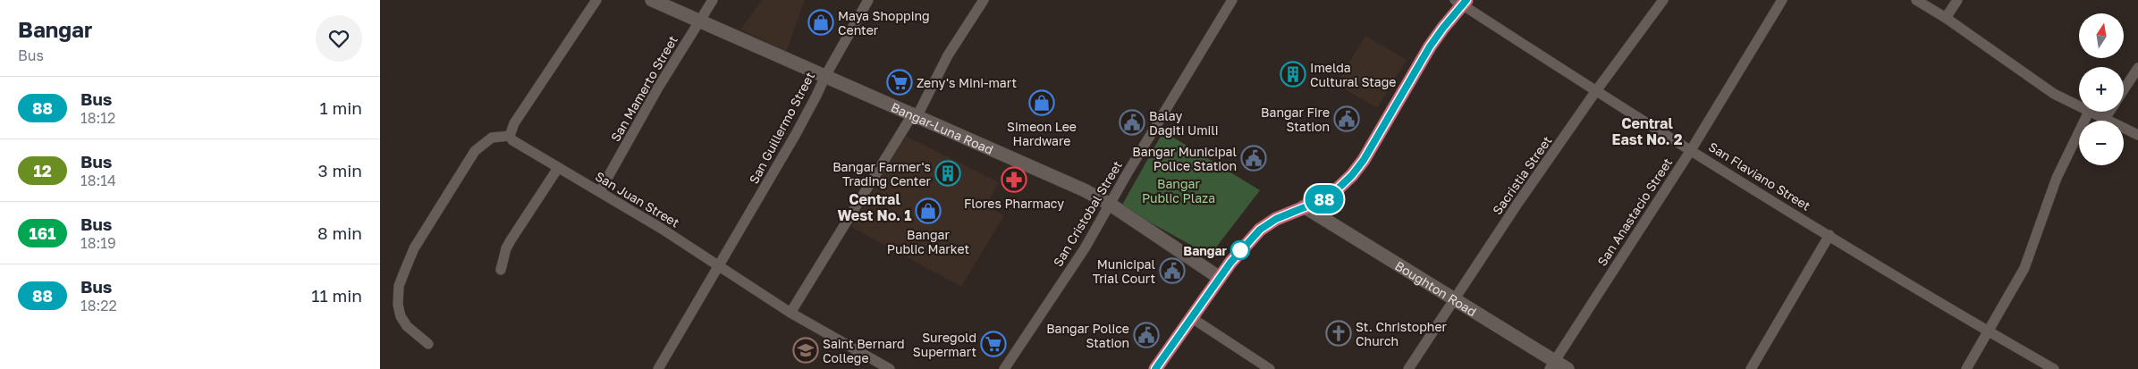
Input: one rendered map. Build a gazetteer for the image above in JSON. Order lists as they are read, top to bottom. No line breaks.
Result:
{"streets":{"main road":["Bangar-Luna Road","Boughton Road"],"street":["San Mamerto Street","San Guillermo Street","Sacristia Street","San Flaviano Street","San Juan Street","San Anastacio Street","San Cristobal Street"]},"crossings":[["San Mamerto Street","Bangar-Luna Road"],["San Mamerto Street","San Juan Street"],["San Guillermo Street","Bangar-Luna Road"],["San Guillermo Street","San Juan Street"],["Bangar-Luna Road","San Cristobal Street"],["Sacristia Street","San Flaviano Street"],["Sacristia Street","Boughton Road"],["San Flaviano Street","San Anastacio Street"],["San Anastacio Street","Boughton Road"]],"districts":["Central East No. 2","Central West No. 1"],"parks":["Bangar Public Plaza"],"places":{"shop":["Maya Shopping Center","Simeon Lee Hardware","Bangar Public Market"],"building":["Imelda Cultural Stage","Bangar Farmer's Trading Center"],"supermarket":["Zeny's Mini-mart","Suregold Supermart"],"public building":["Bangar Fire Station","Balay Dagiti Umili","Bangar Municipal Police Station","Municipal Trial Court","Bangar Police Station"],"pharmacy":["Flores Pharmacy"],"other":["Bangar"],"church":["St. Christopher Church"],"school or university":["Saint Bernard College"]},"lines":["bus line 88"],"north":"top","page":{"heading":["Bangar","Bus"],"on_map":"88","map_buttons":["+","−"],"list":[{"mark":"88","name":"Bus","note":"18:12","value":"1 min"},{"mark":"12","name":"Bus","note":"18:14","value":"3 min"},{"mark":"161","name":"Bus","note":"18:19","value":"8 min"},{"mark":"88","name":"Bus","note":"18:22","value":"11 min"}]}}
